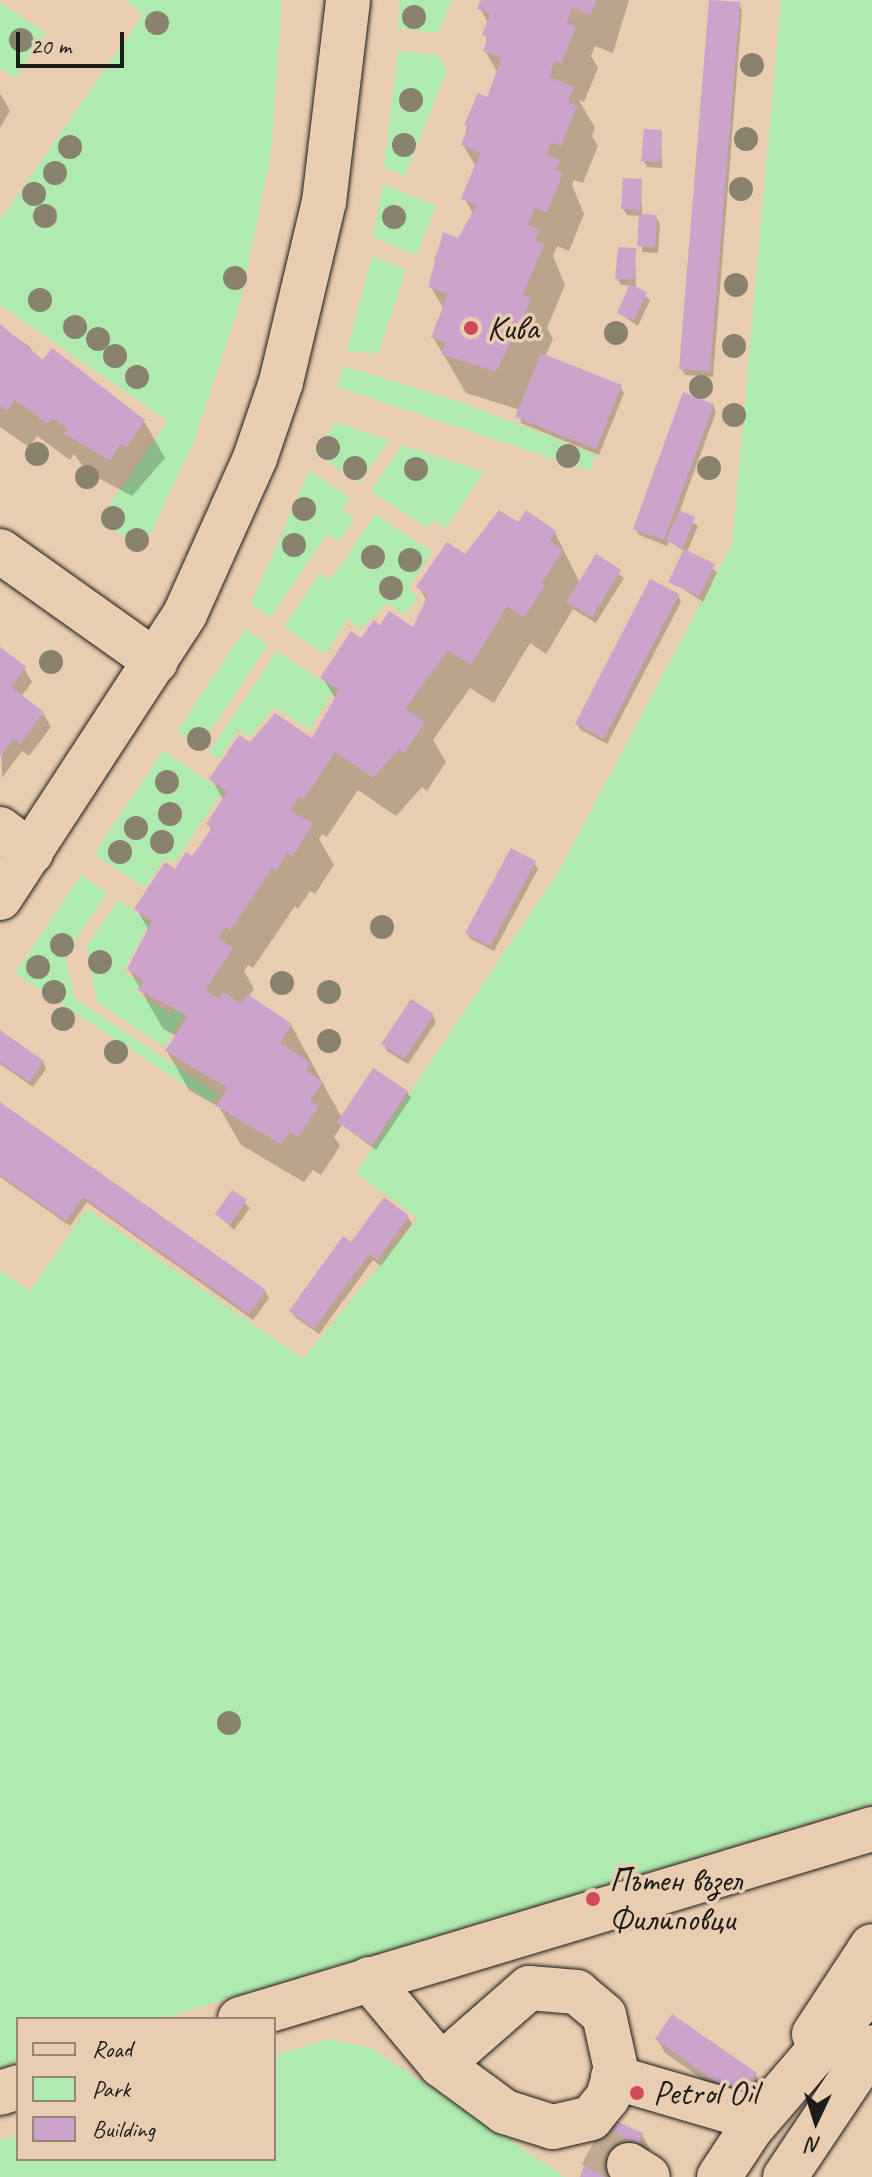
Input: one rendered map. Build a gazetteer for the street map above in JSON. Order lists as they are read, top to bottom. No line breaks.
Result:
{"places":["Кива","Пътен възел Филиповци","Petrol Oil"],"legend":["Road","Park","Building"],"scale_bar":"20 m","north":"bottom"}
